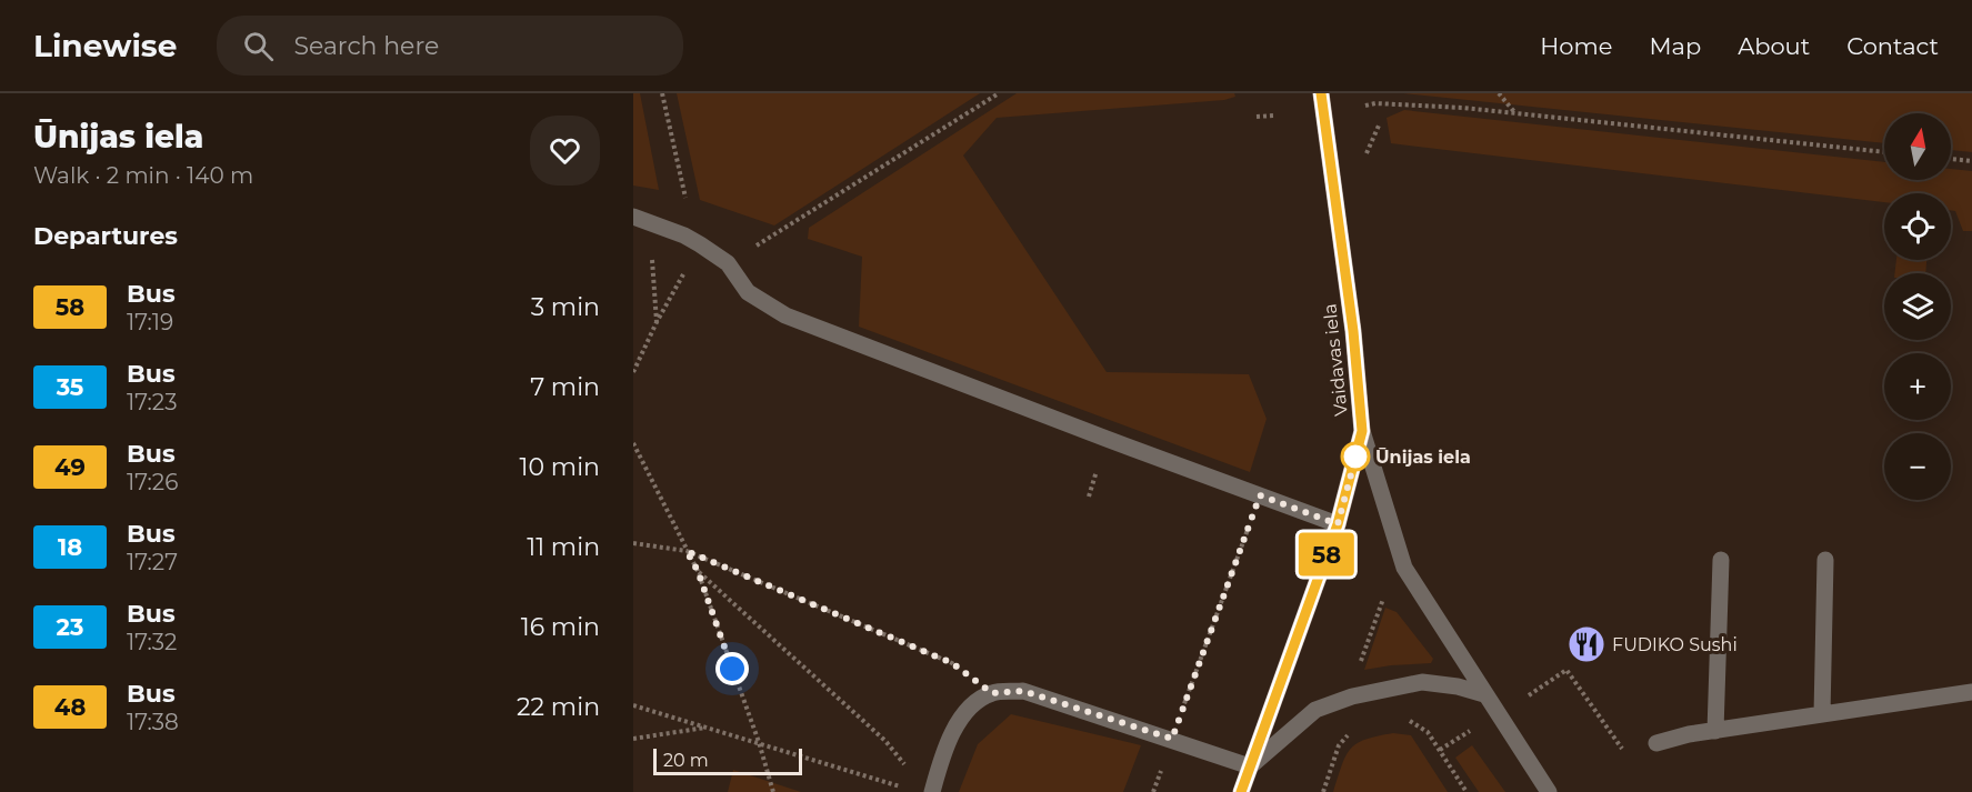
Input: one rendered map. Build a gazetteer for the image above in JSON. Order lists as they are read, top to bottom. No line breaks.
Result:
{"streets":{"main road":["Vaidavas iela"]},"places":{"other":["Ūnijas iela"],"restaurant":["FUDIKO Sushi"]},"lines":["bus line 58"],"scale_bar":"20 m","north":"top","page":{"header":"Linewise","search":"Search here","nav":["Home","Map","About","Contact"],"heading":[["Ūnijas iela","Walk · 2 min · 140 m"],"Departures"],"on_map":"58","map_buttons":["+","−"],"list":[{"mark":"58","name":"Bus","note":"17:19","value":"3 min"},{"mark":"35","name":"Bus","note":"17:23","value":"7 min"},{"mark":"49","name":"Bus","note":"17:26","value":"10 min"},{"mark":"18","name":"Bus","note":"17:27","value":"11 min"},{"mark":"23","name":"Bus","note":"17:32","value":"16 min"},{"mark":"48","name":"Bus","note":"17:38","value":"22 min"}],"scale":"20 m"}}
